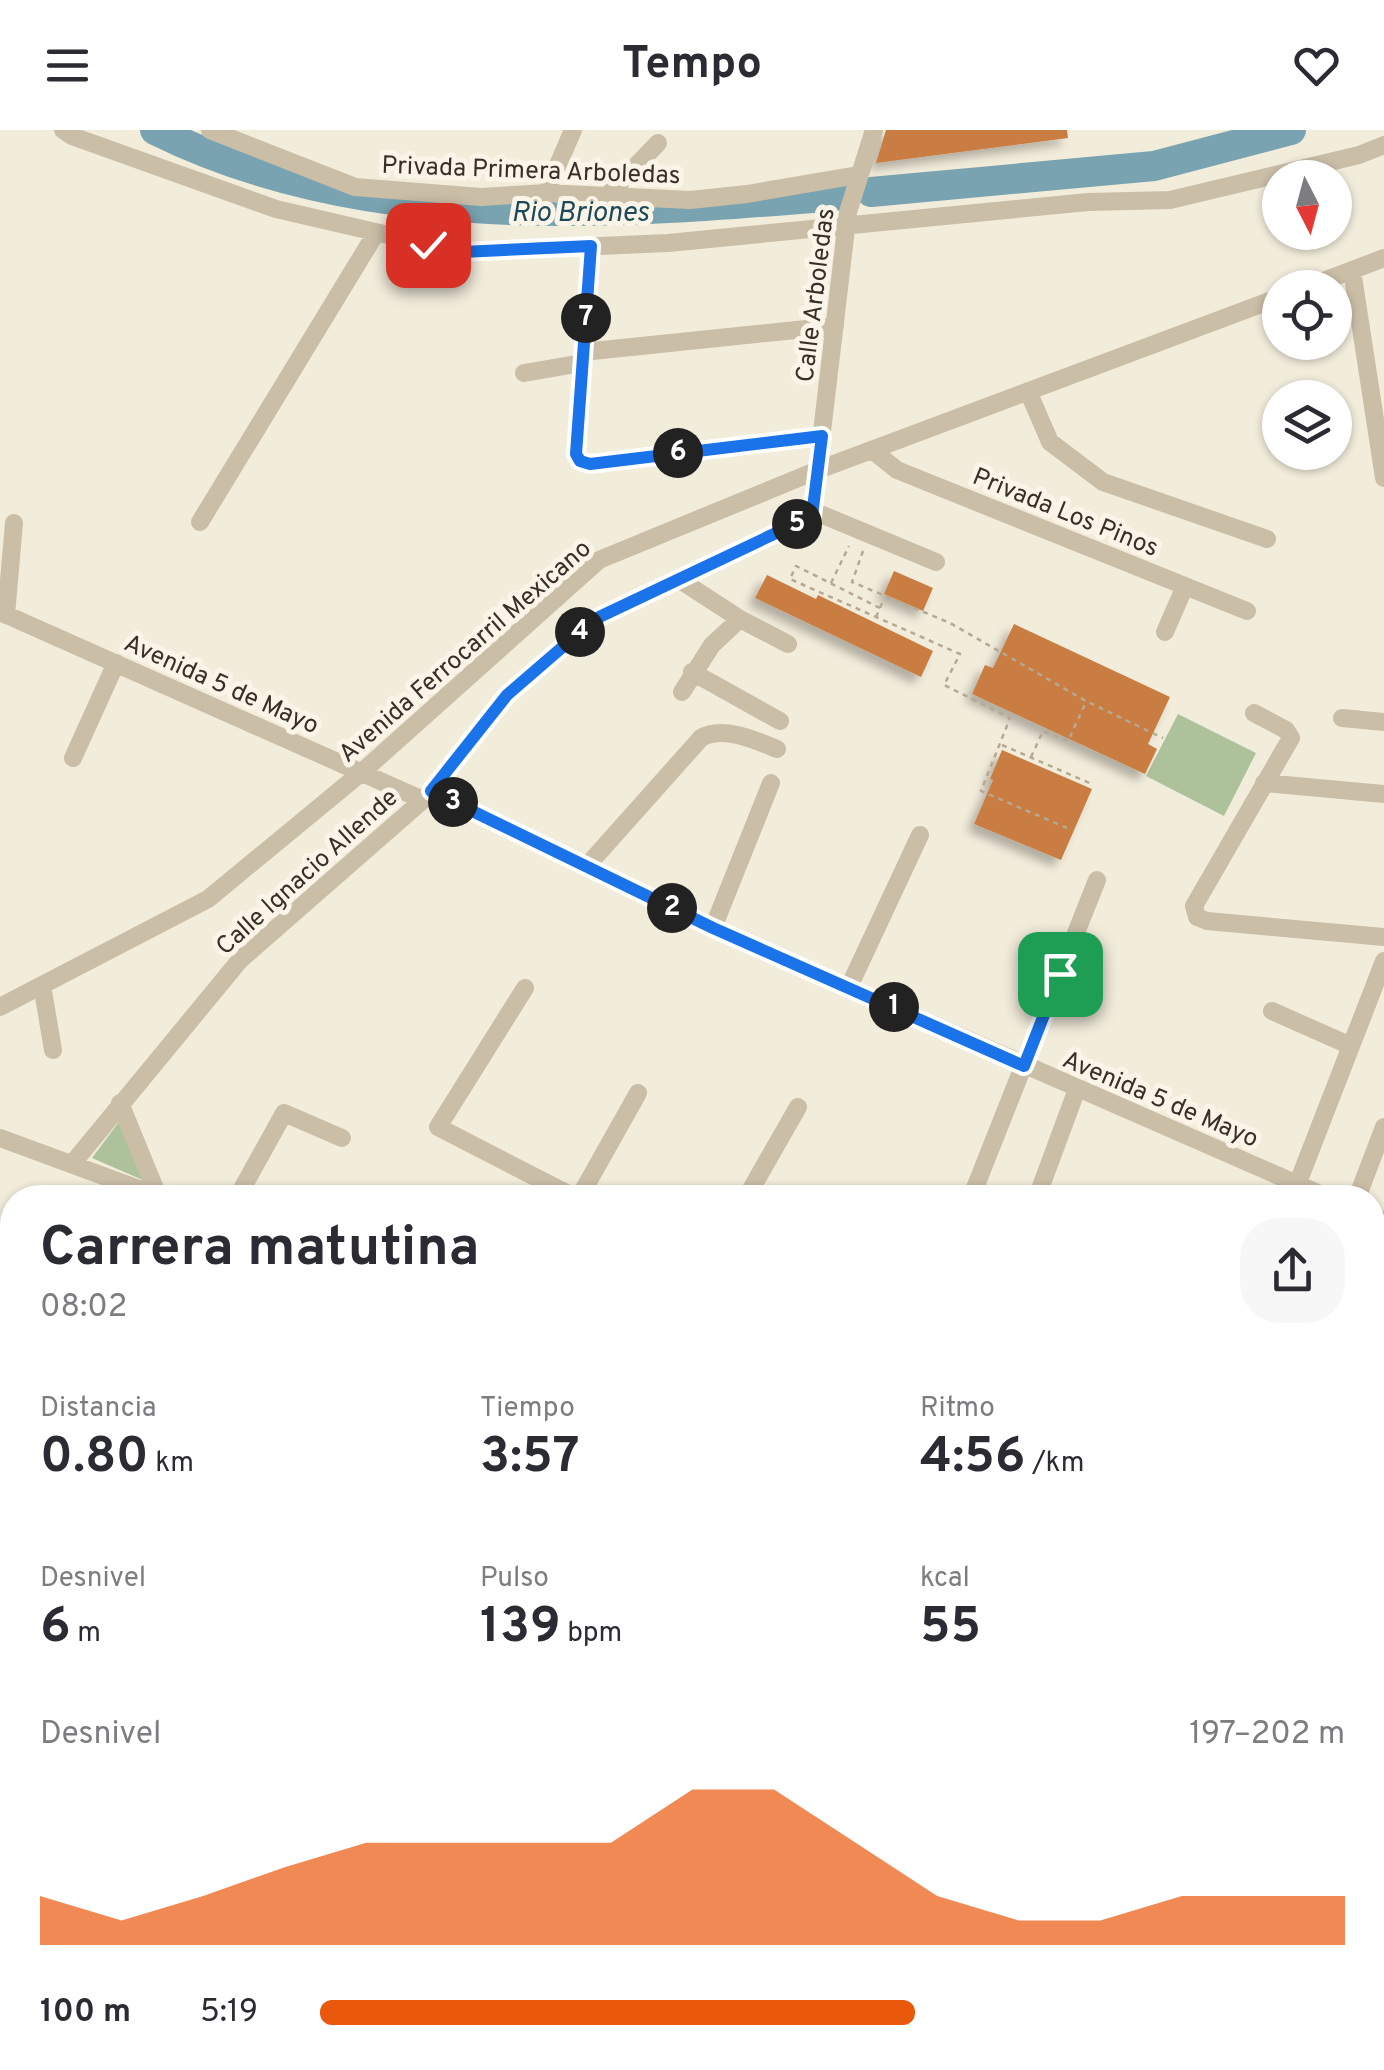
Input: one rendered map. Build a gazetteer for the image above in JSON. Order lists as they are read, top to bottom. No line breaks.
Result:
{"streets":{"street":["Privada Primera Arboledas","Calle Arboledas","Privada Los Pinos","Avenida Ferrocarril Mexicano","Avenida 5 de Mayo","Calle Ignacio Allende"]},"crossings":[["Privada Primera Arboledas","Calle Arboledas"],["Calle Arboledas","Avenida Ferrocarril Mexicano"],["Privada Los Pinos","Avenida Ferrocarril Mexicano"],["Avenida Ferrocarril Mexicano","Avenida 5 de Mayo"],["Avenida 5 de Mayo","Calle Ignacio Allende"]],"water":["Rio Briones"],"north":"bottom","page":{"header":"Tempo","pins":["7","6","5","4","3","2","1"],"heading":["Carrera matutina","08:02"],"stats":[["Distancia","0.80 km"],["Tiempo","3:57"],["Ritmo","4:56 /km"],["Desnivel","6 m"],["Pulso","139 bpm"],["kcal","55"]],"chart":["Desnivel","197–202 m"],"list":[{"name":"100 m","note":"5:19"}]}}
